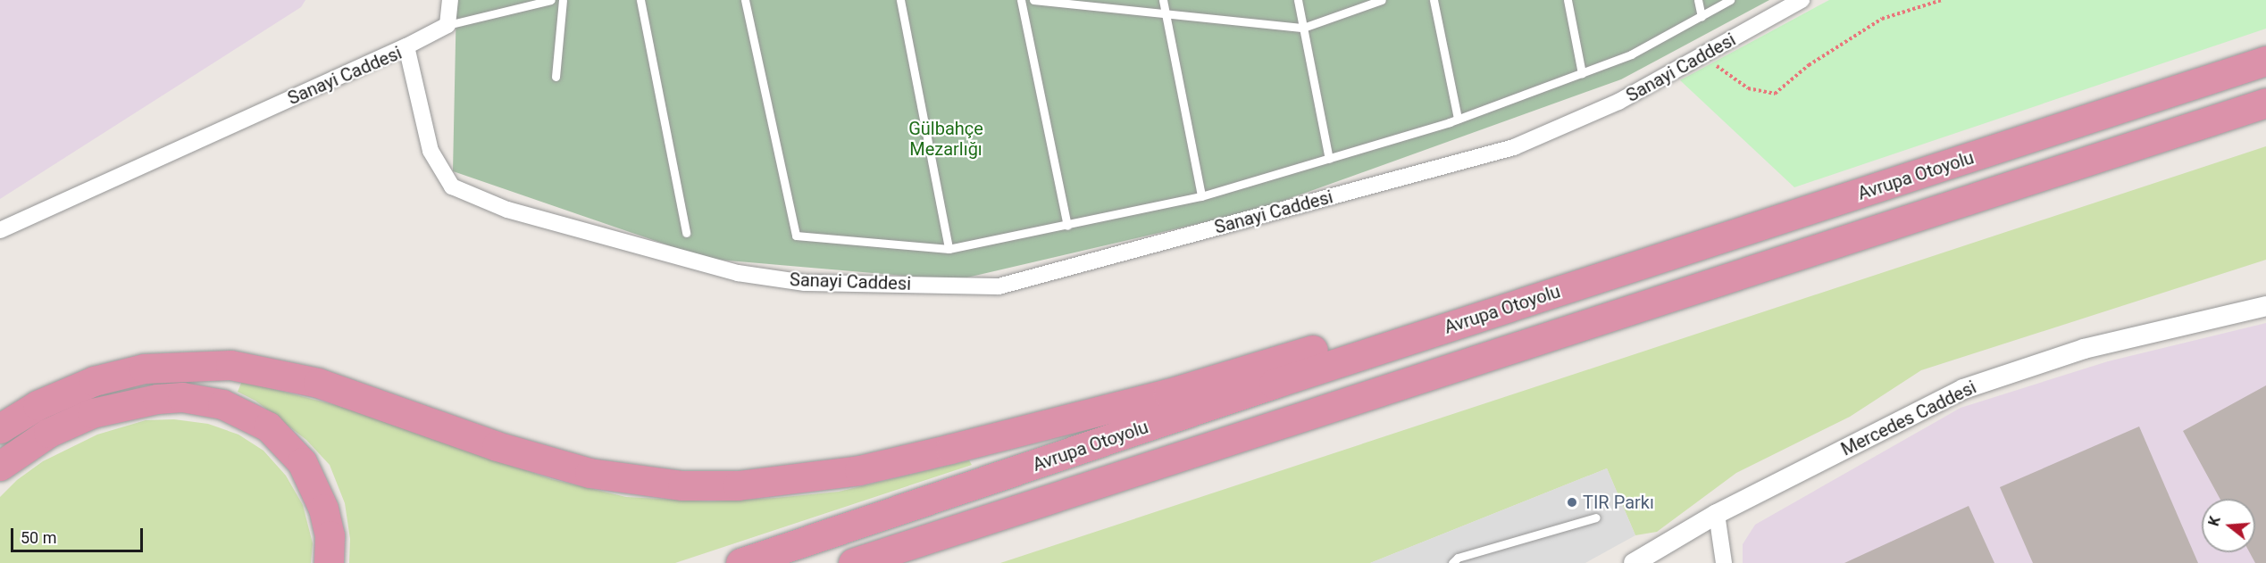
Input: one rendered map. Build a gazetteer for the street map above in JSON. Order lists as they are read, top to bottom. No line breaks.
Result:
{"streets":{"highway":["Avrupa Otoyolu"],"street":["Sanayi Caddesi","Mercedes Caddesi"]},"parks":["Gülbahçe Mezarlığı"],"places":["TIR Parkı"],"scale_bar":"50 m","north":"left"}
